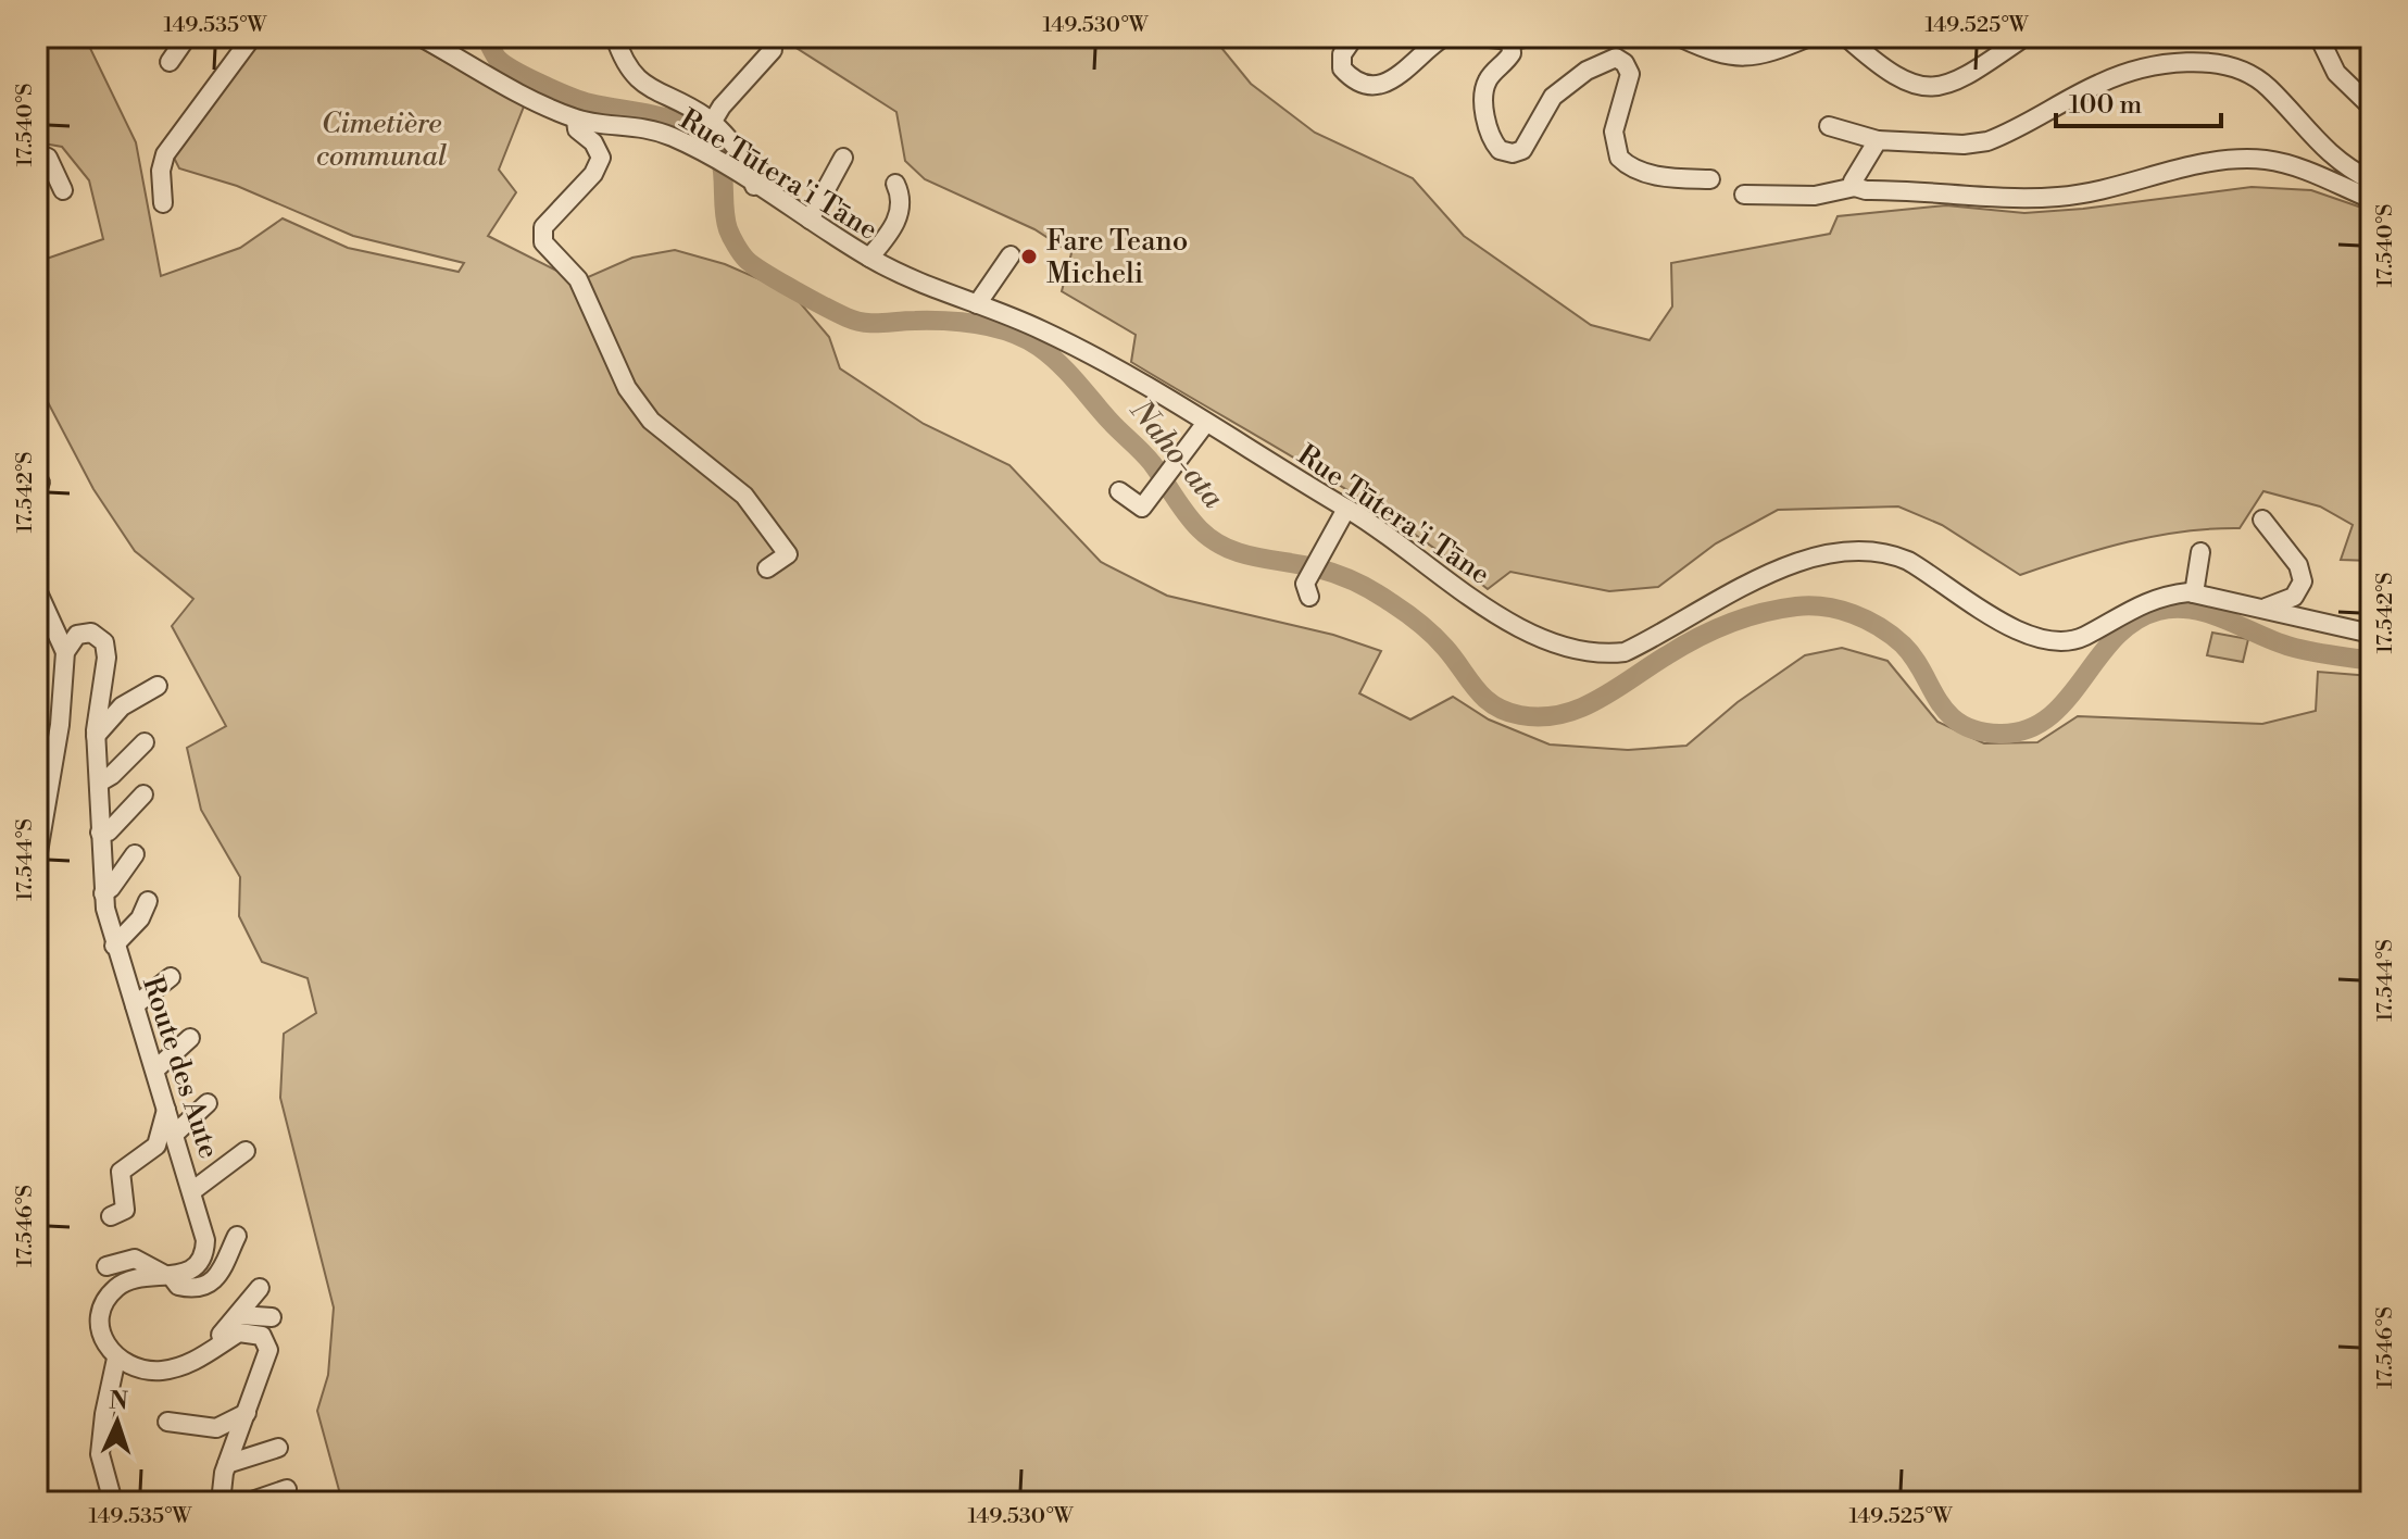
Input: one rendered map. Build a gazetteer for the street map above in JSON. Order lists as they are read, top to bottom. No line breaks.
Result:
{"streets":{"street":["Rue Tūtera'i Tāne","Route des Aute"]},"water":["Naho-ata"],"parks":["Cimetière communal"],"places":["Fare Teano Micheli"],"scale_bar":"100 m","north":"top","coordinates":["149.535°W","149.530°W","149.525°W","17.540°S","17.542°S","17.544°S","17.546°S"]}
